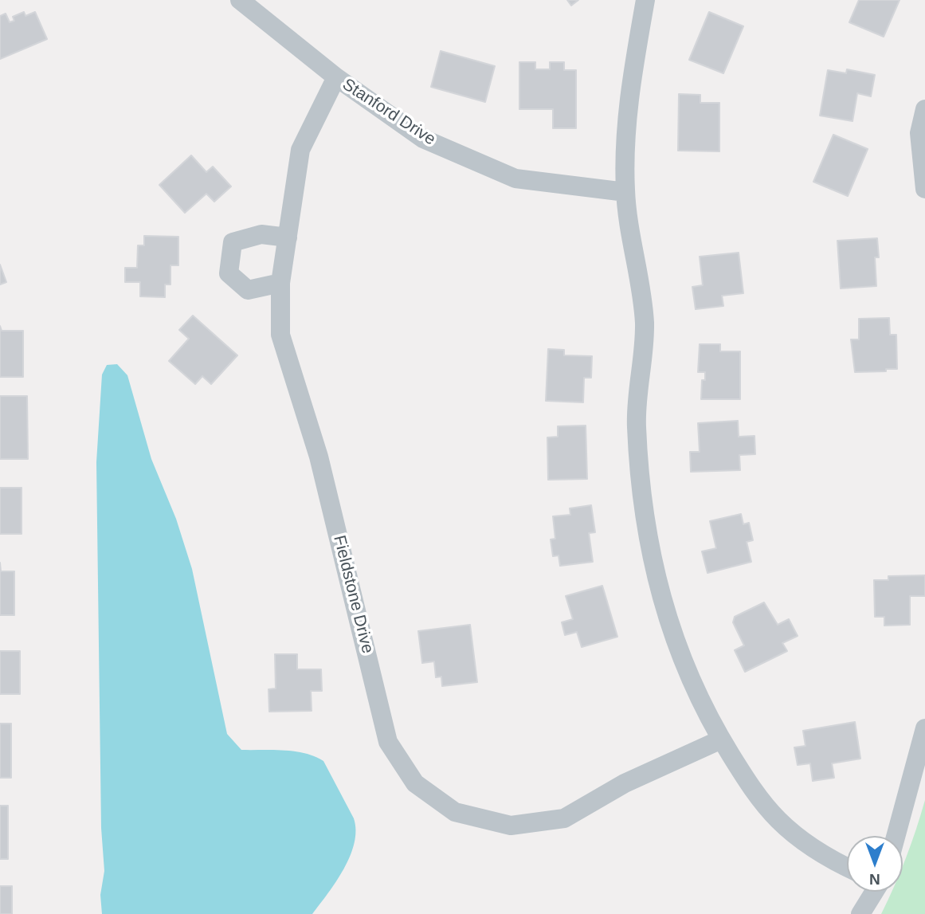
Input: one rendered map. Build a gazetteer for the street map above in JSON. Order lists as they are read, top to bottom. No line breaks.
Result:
{"streets":{"street":["Stanford Drive","Fieldstone Drive"]},"crossings":[["Stanford Drive","Fieldstone Drive"]],"north":"bottom"}
